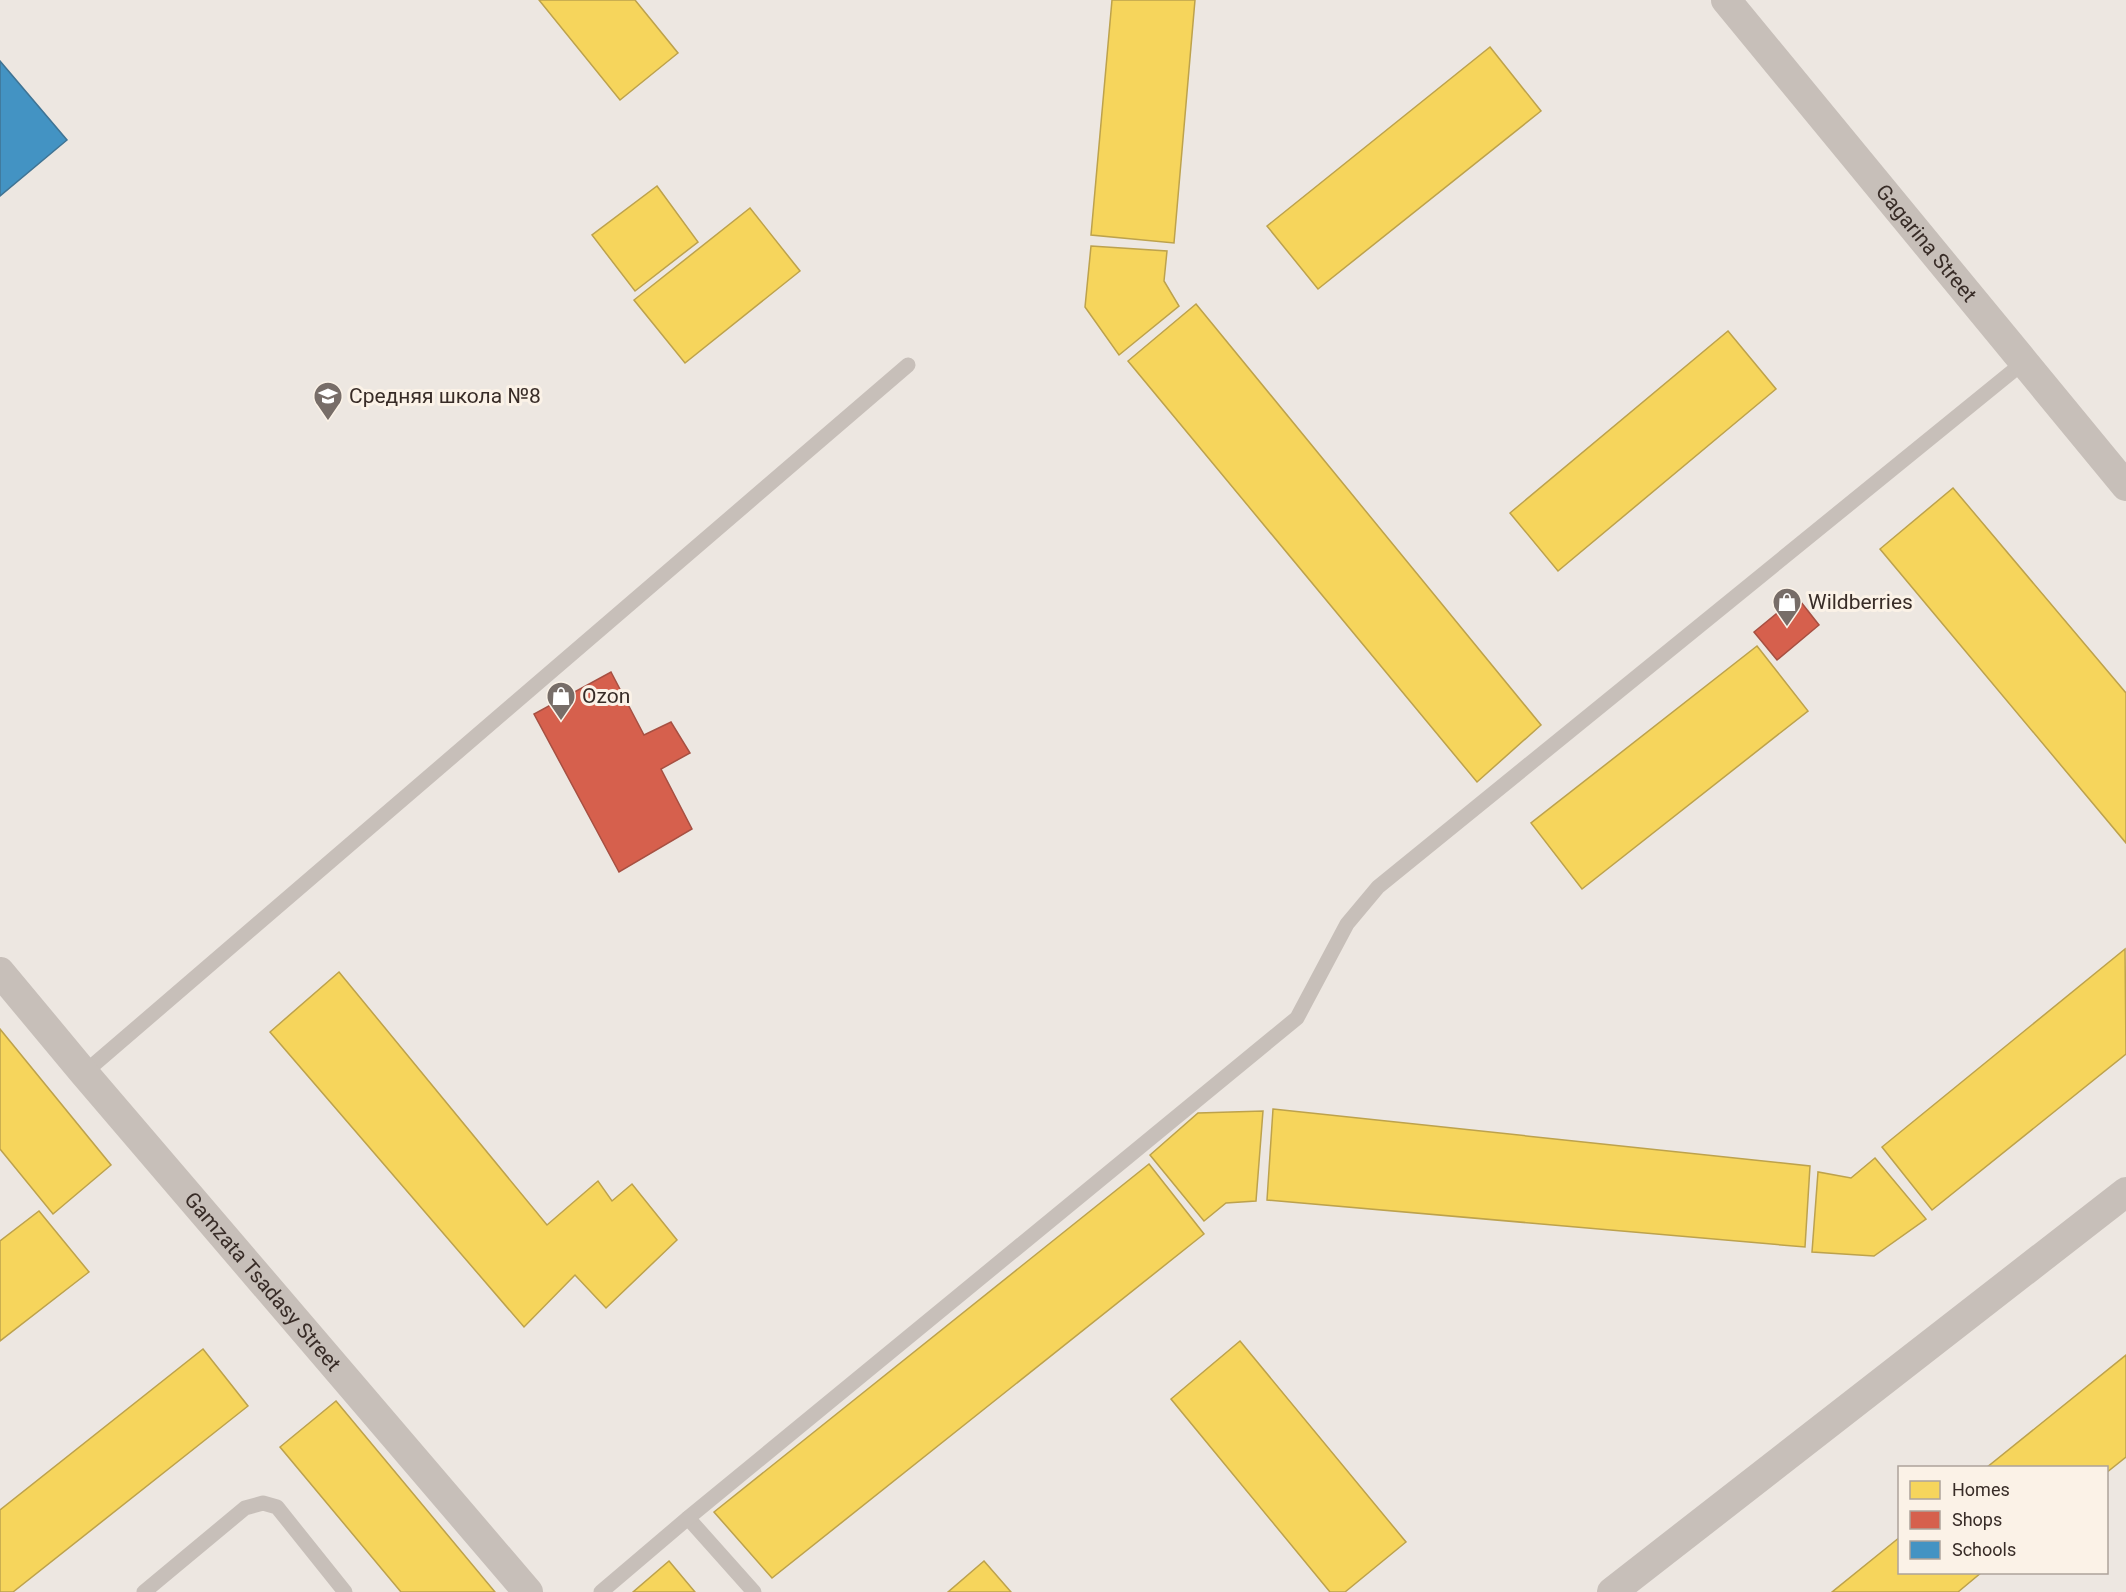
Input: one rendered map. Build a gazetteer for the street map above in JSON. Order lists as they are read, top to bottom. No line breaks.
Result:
{"streets":{"street":["Gagarina Street","Gamzata Tsadasy Street"]},"places":{"school or university":["Средняя школа №8"],"shop":["Wildberries","Ozon"]},"legend":["Homes","Shops","Schools"]}
